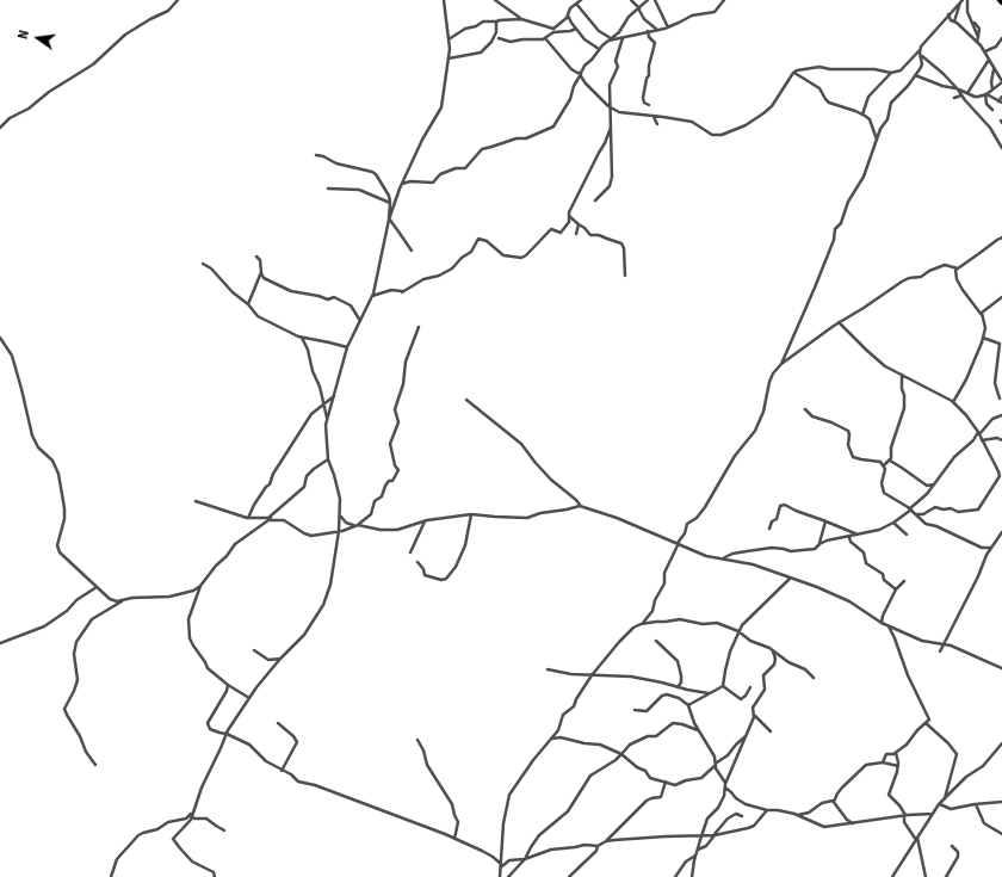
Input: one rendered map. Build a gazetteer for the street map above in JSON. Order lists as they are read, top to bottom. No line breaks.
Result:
{"north":"left"}
